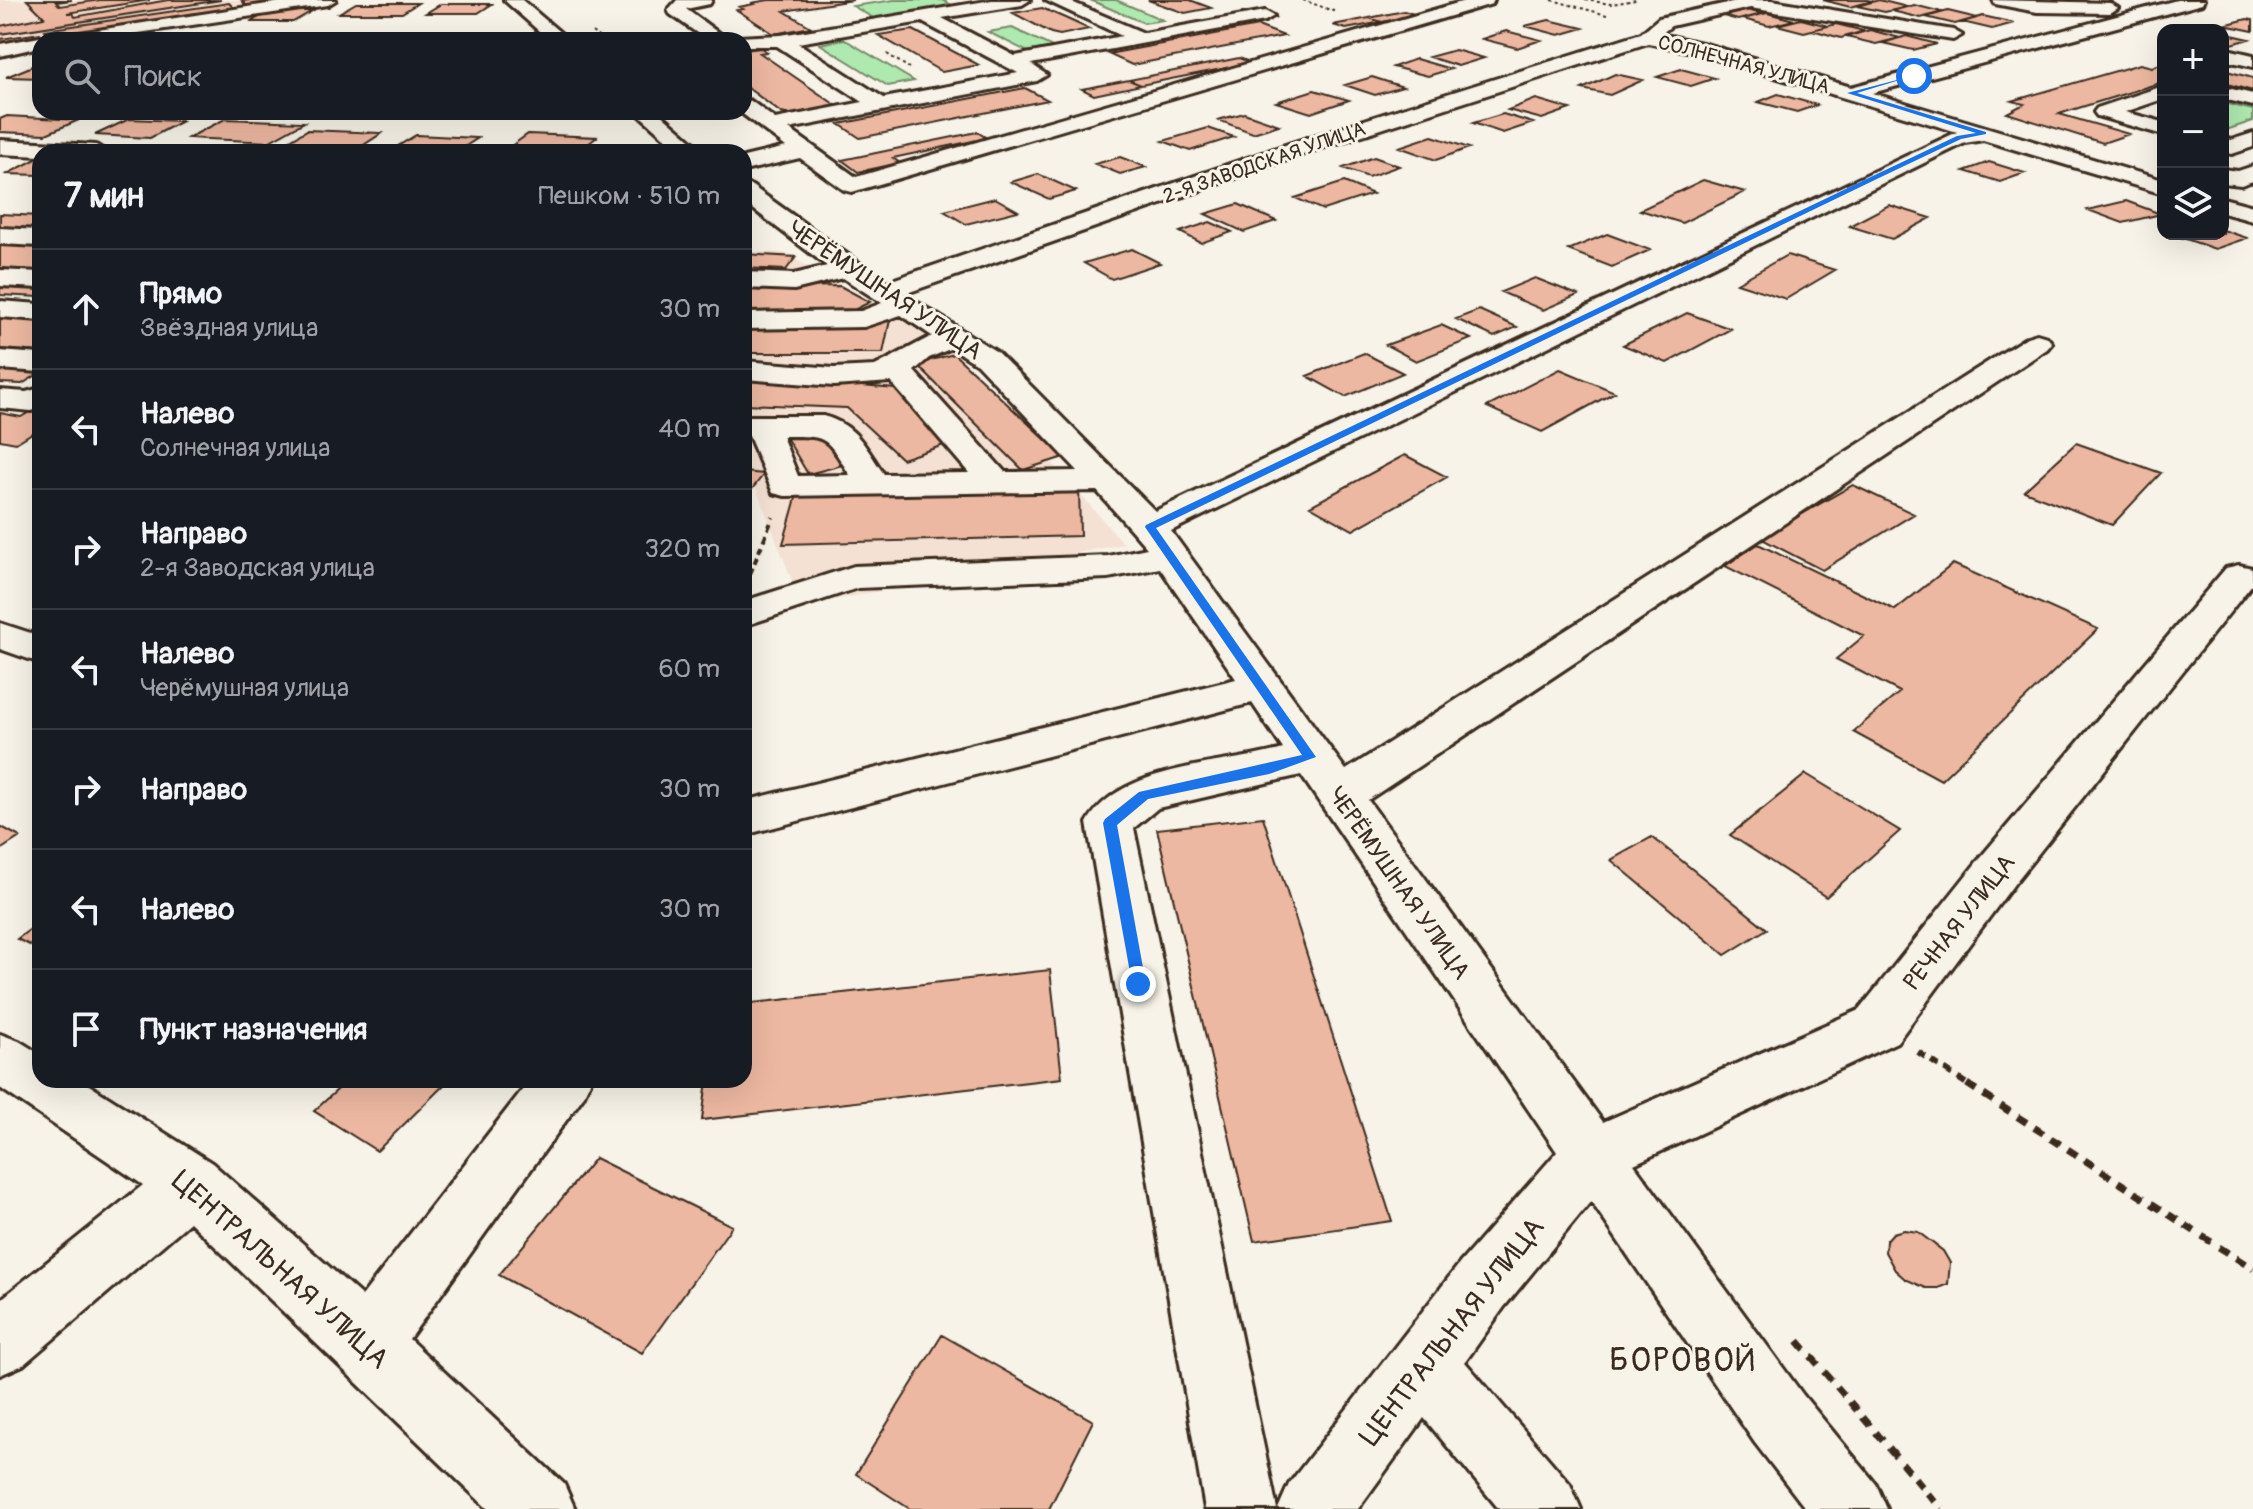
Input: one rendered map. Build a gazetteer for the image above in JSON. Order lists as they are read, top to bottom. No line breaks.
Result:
{"streets":{"street":["СОЛНЕЧНАЯ УЛИЦА","2-Я ЗАВОДСКАЯ УЛИЦА","ЧЕРЁМУШНАЯ УЛИЦА","РЕЧНАЯ УЛИЦА","ЦЕНТРАЛЬНАЯ УЛИЦА"]},"crossings":[["СОЛНЕЧНАЯ УЛИЦА","2-Я ЗАВОДСКАЯ УЛИЦА"],["2-Я ЗАВОДСКАЯ УЛИЦА","ЧЕРЁМУШНАЯ УЛИЦА"],["ЧЕРЁМУШНАЯ УЛИЦА","РЕЧНАЯ УЛИЦА"],["ЧЕРЁМУШНАЯ УЛИЦА","ЦЕНТРАЛЬНАЯ УЛИЦА"],["РЕЧНАЯ УЛИЦА","ЦЕНТРАЛЬНАЯ УЛИЦА"]],"districts":["БОРОВОЙ"],"page":{"map_buttons":["+","−"],"search":"Поиск","heading":["7 мин","Пешком · 510 m"],"list":[["Прямо","Звёздная улица","30 m"],["Налево","Солнечная улица","40 m"],["Направо","2-я Заводская улица","320 m"],["Налево","Черёмушная улица","60 m"],["Направо","30 m"],["Налево","30 m"],"Пункт назначения"]}}
